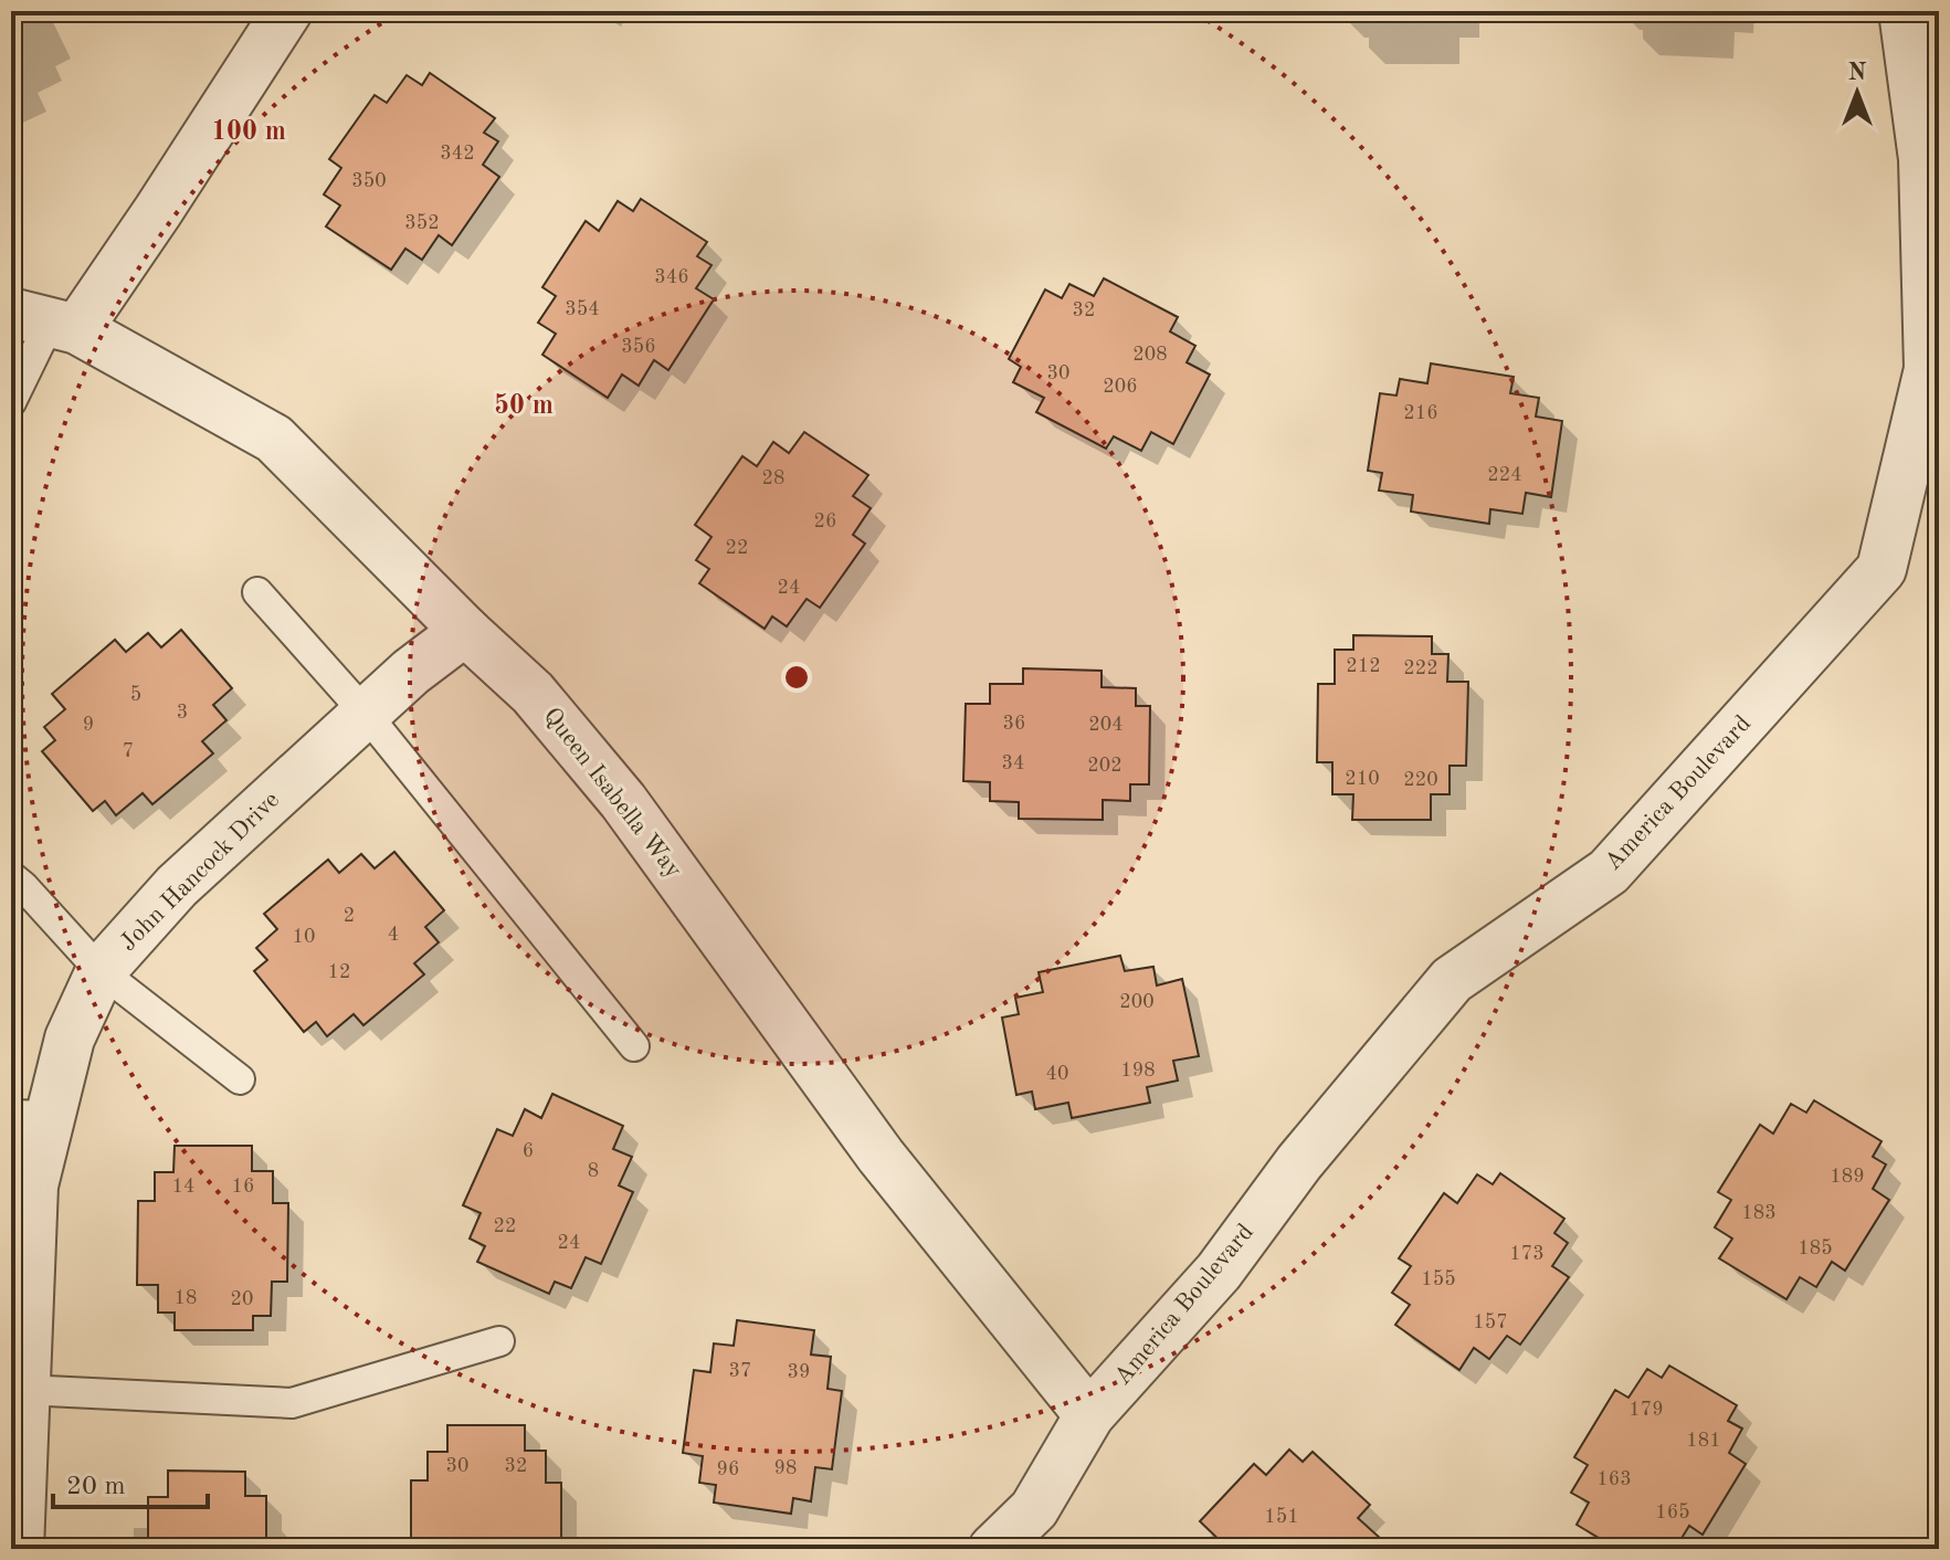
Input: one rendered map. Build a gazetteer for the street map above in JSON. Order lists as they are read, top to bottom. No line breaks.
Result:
{"streets":{"street":["Queen Isabella Way","America Boulevard","John Hancock Drive"]},"crossings":[["Queen Isabella Way","America Boulevard"],["Queen Isabella Way","John Hancock Drive"]],"house_numbers":["342","350","352","346","354","32","356","208","30","206","216","224","28","26","22","24","212","222","5","3","36","9","204","7","34","202","210","220","2","4","10","12","200","198","40","6","8","189","14","16","183","22","24","185","173","155","18","20","157","37","39","179","181","30","32","98","96","163","165","151"],"scale_bar":"20 m","north":"top","rings":["100 m","50 m"]}
